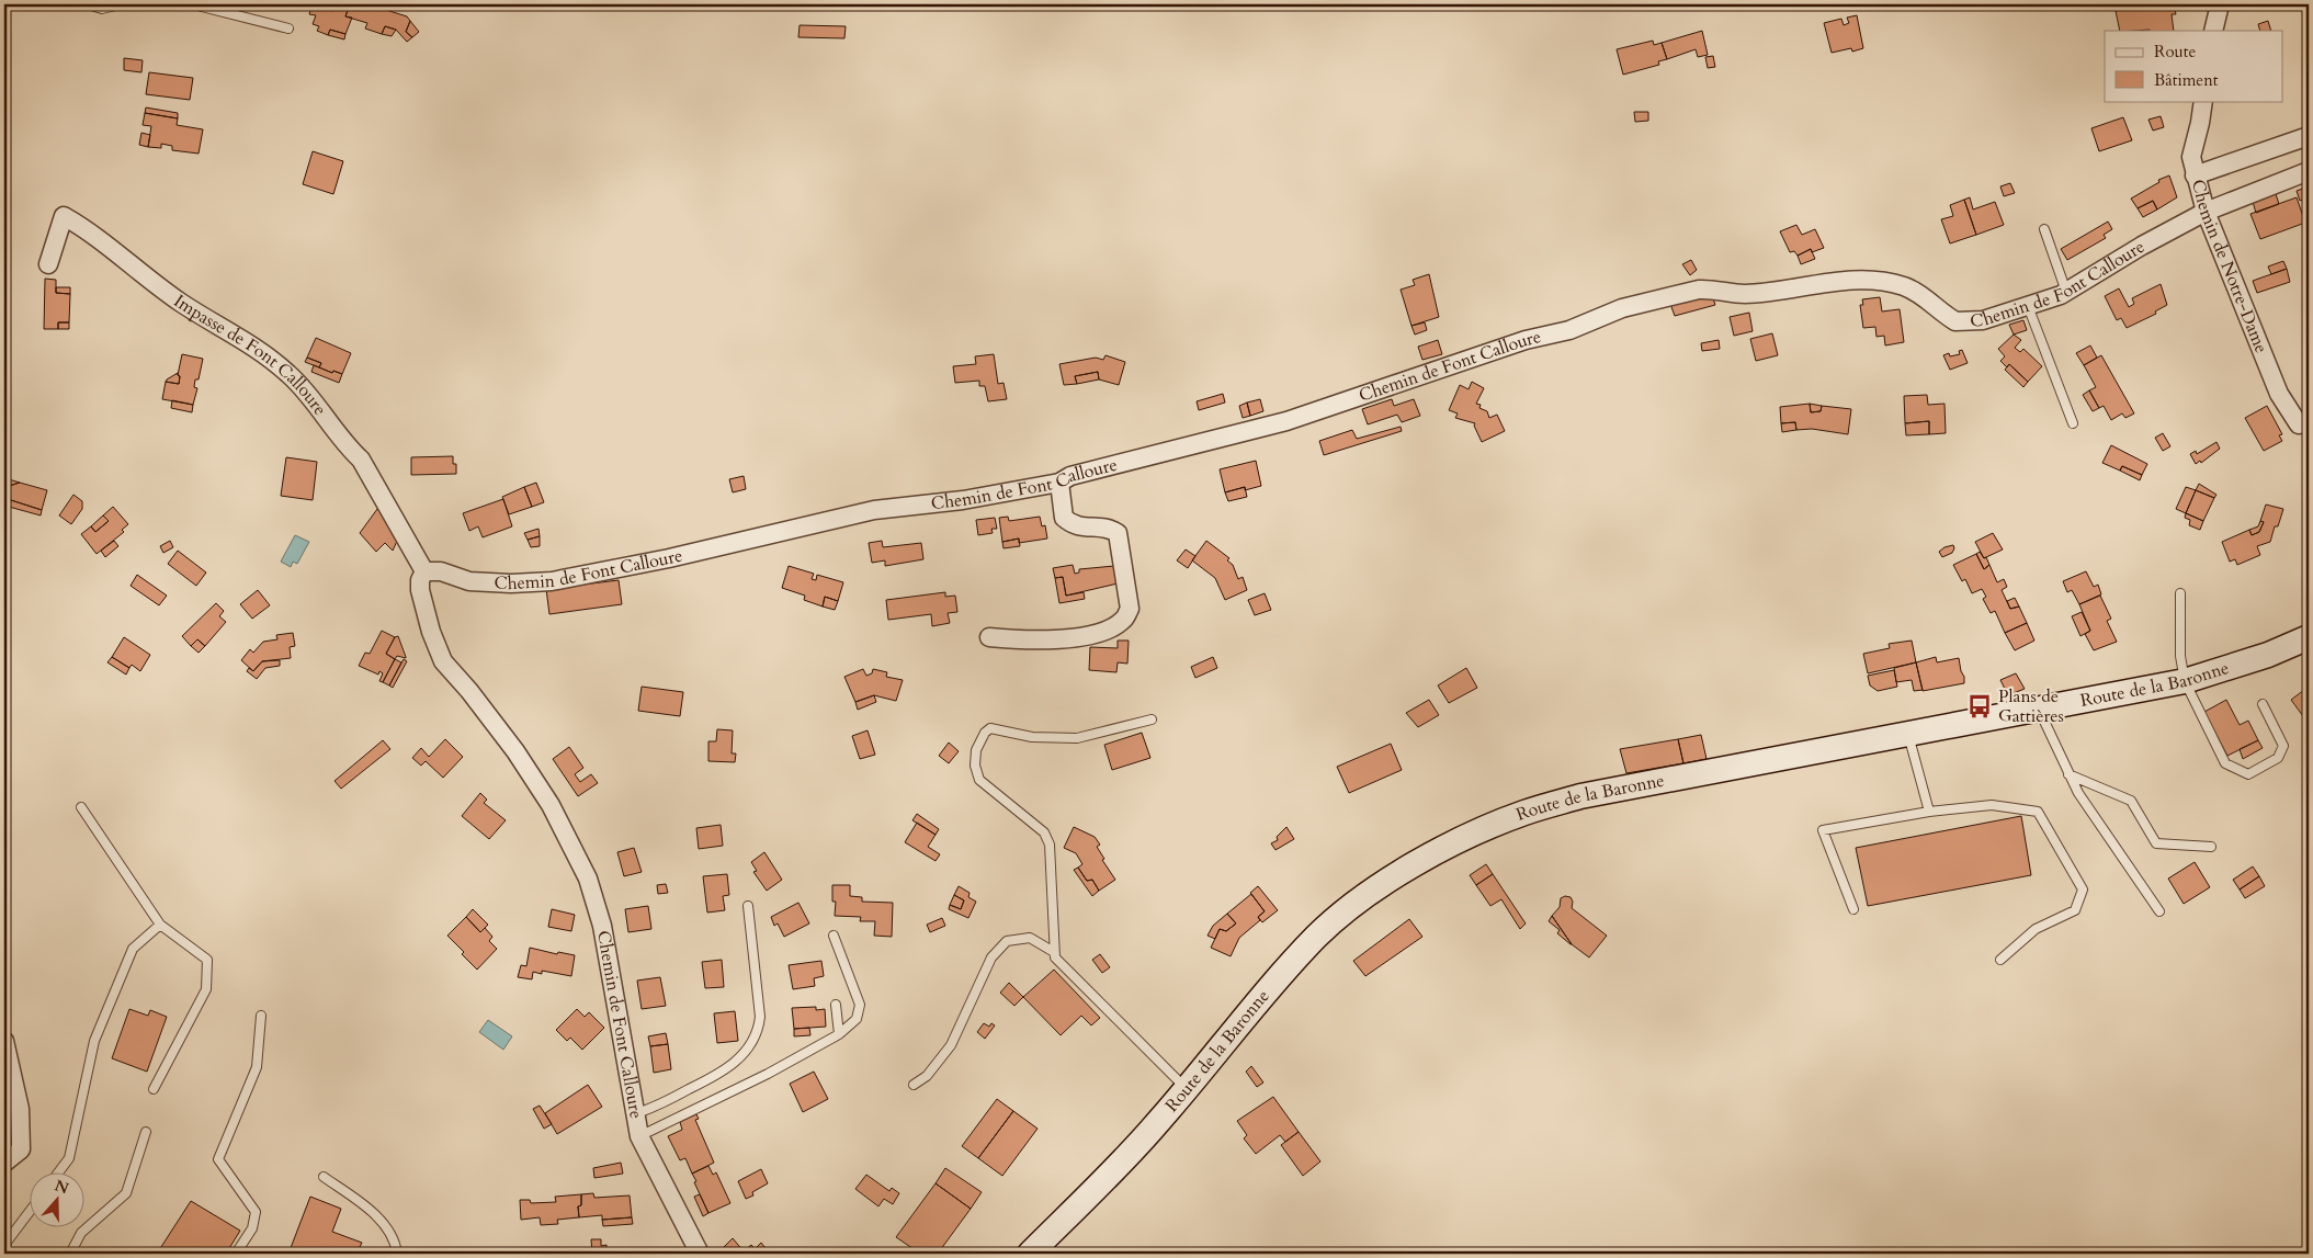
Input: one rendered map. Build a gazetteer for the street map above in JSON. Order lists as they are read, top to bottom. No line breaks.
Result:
{"streets":{"main road":["Route de la Baronne"],"street":["Chemin de Notre-Dame","Chemin de Font Calloure","Impasse de Font Calloure"]},"crossings":[["Chemin de Notre-Dame","Chemin de Font Calloure"],["Chemin de Font Calloure","Impasse de Font Calloure"]],"places":{"bus stop":["Plans de Gattières"]},"legend":["Route","Bâtiment"],"north":"top"}
